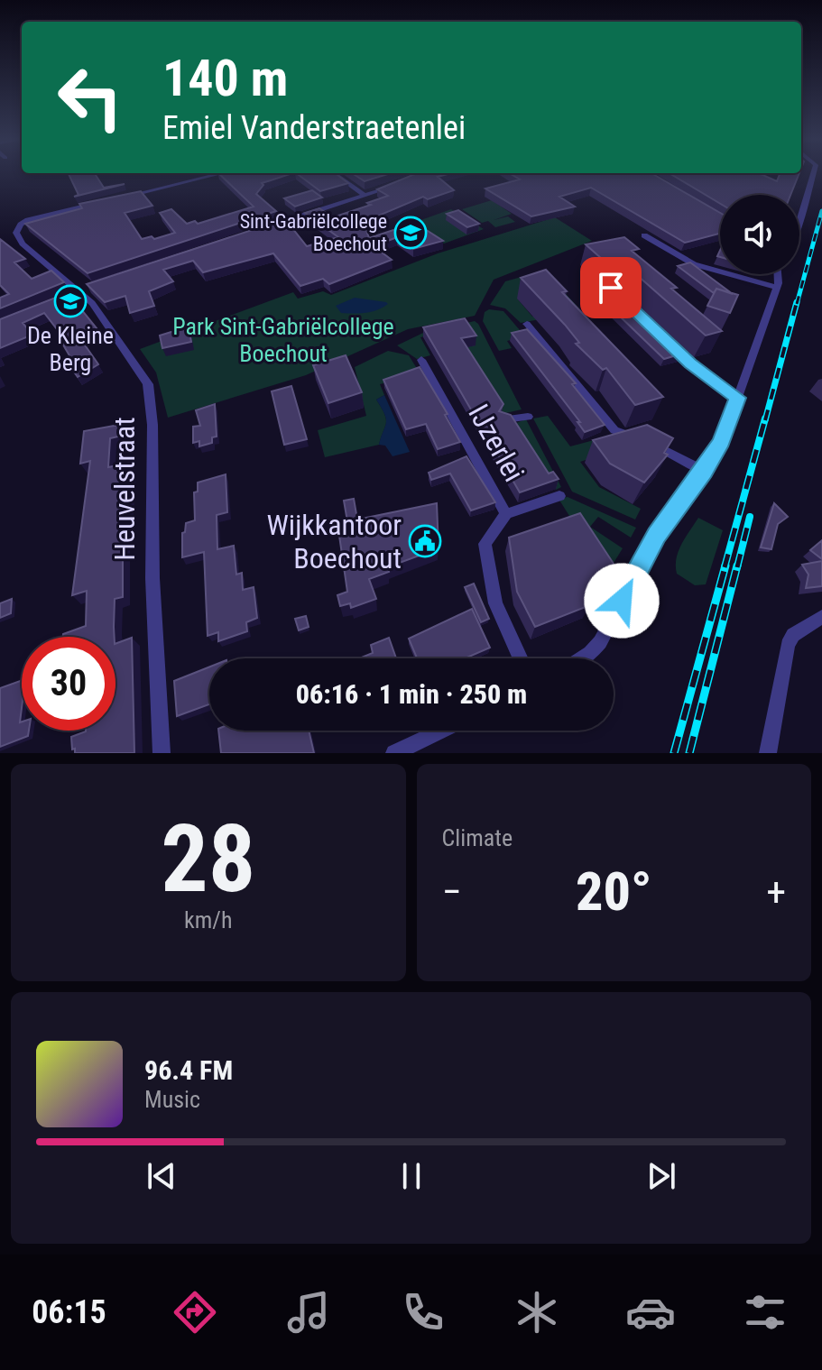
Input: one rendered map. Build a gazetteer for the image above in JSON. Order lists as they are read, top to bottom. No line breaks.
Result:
{"streets":{"street":["IJzerlei","Heuvelstraat"]},"parks":["Park Sint-Gabriëlcollege Boechout"],"places":{"school or university":["Sint-Gabriëlcollege Boechout","De Kleine Berg"],"public building":["Wijkkantoor Boechout"]},"page":{"turn":["140 m","Emiel Vanderstraetenlei"],"limit":"30","trip":"06:16 · 1 min · 250 m","tile":[["28","km/h"],"Climate"],"heat":["−","20°","+"],"song":["96.4 FM","Music"],"tabs":"06:15"}}
